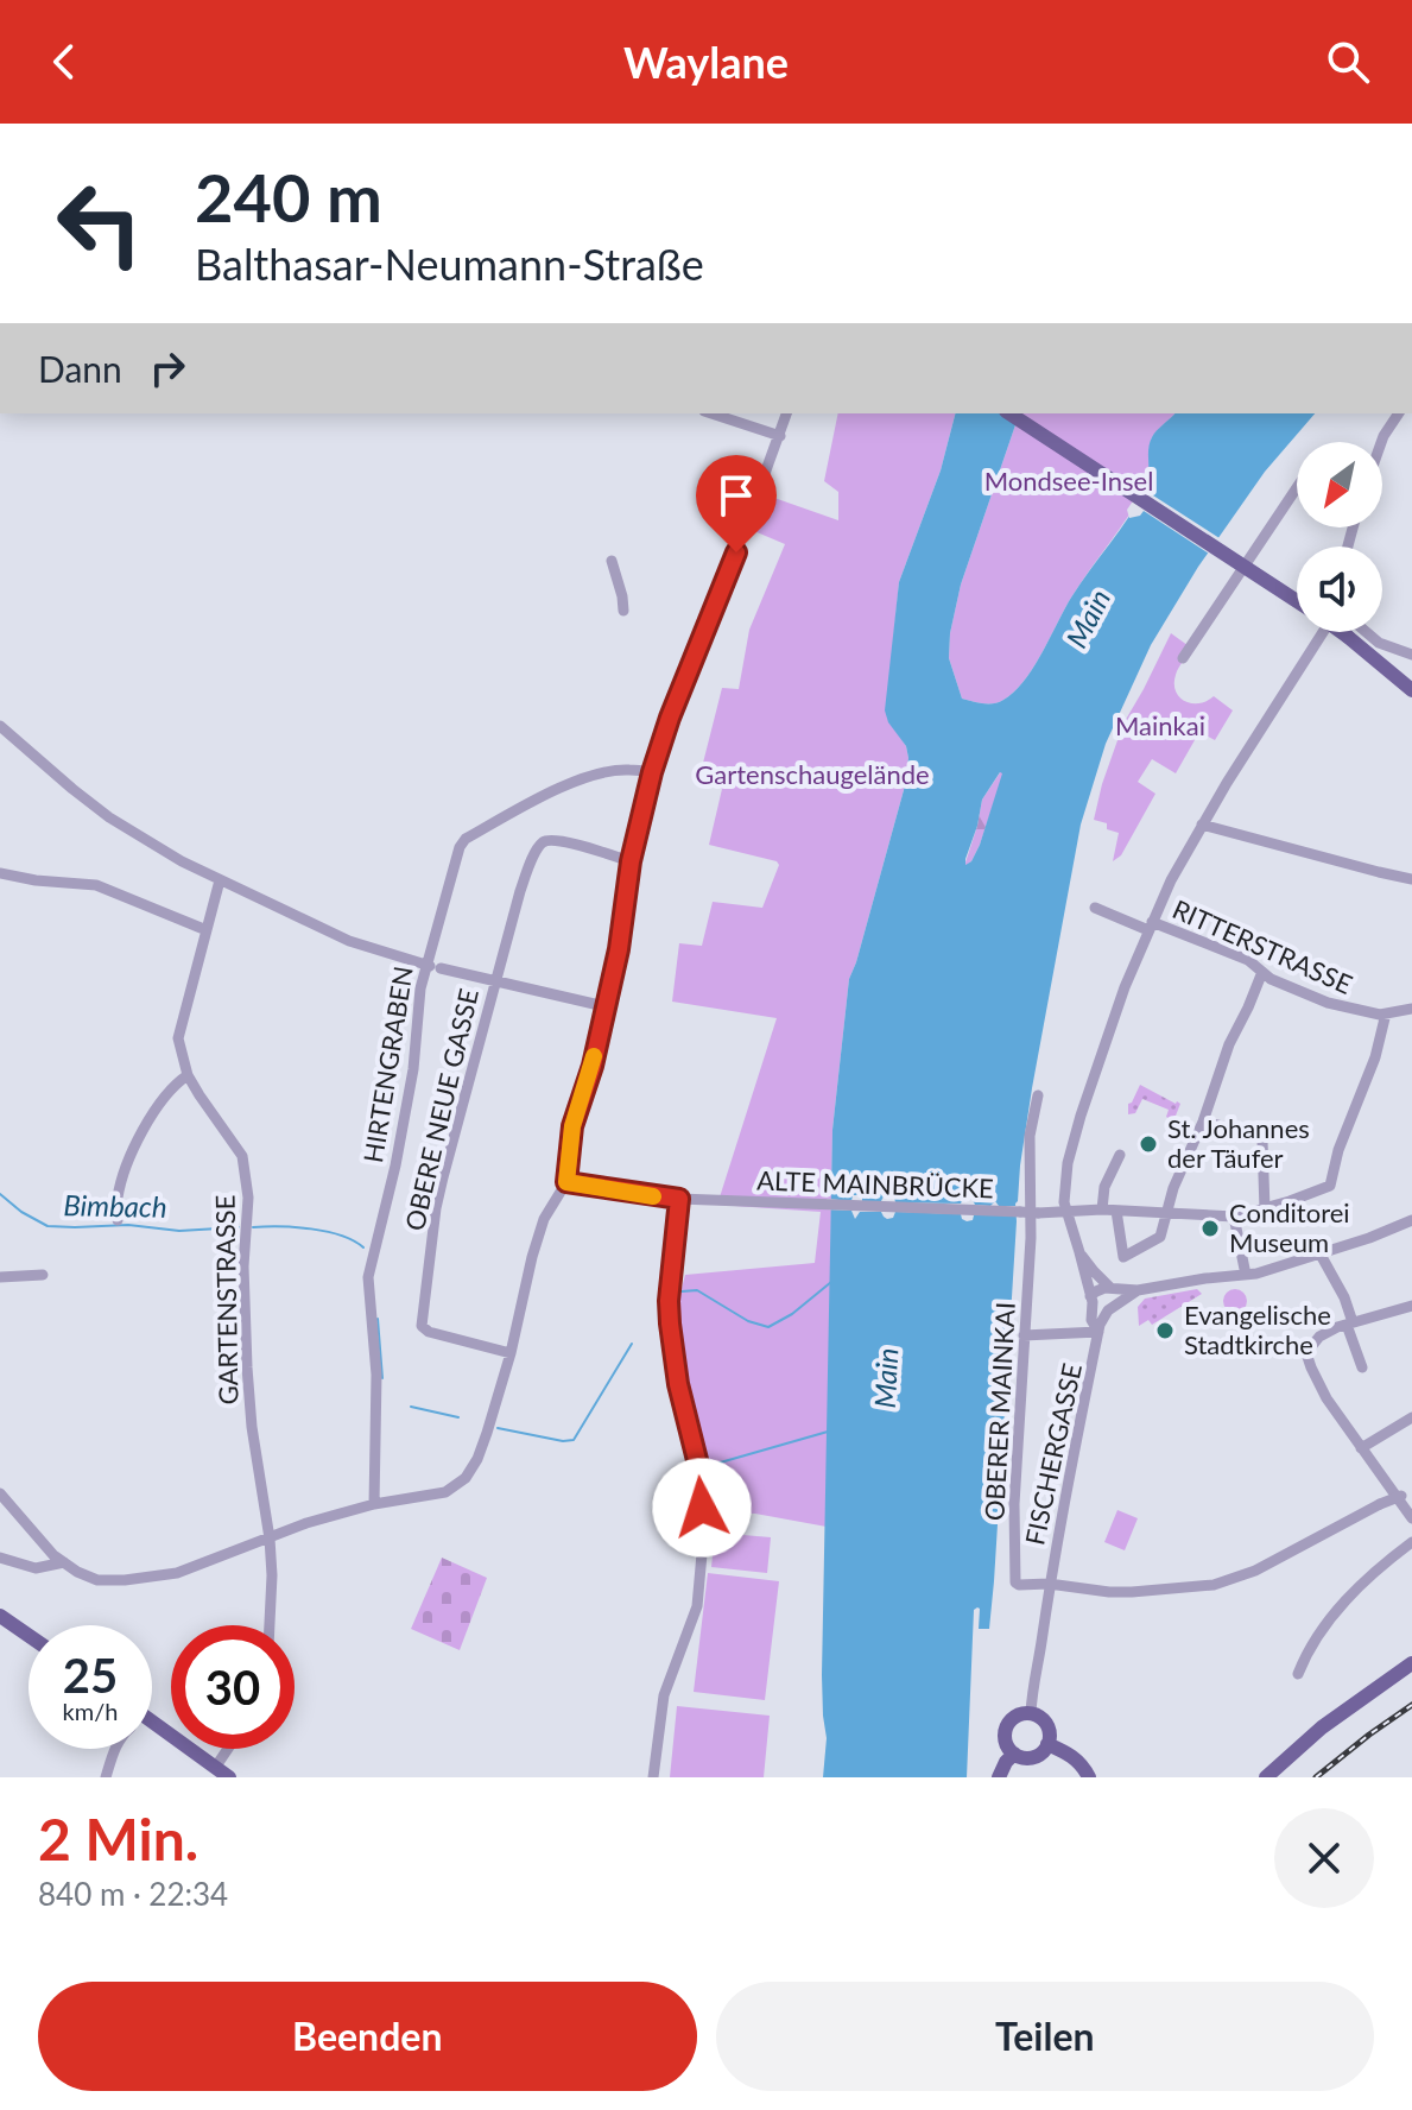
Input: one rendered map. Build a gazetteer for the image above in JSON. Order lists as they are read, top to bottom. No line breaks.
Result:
{"streets":{"street":["RITTERSTRASSE","HIRTENGRABEN","OBERE NEUE GASSE","ALTE MAINBRÜCKE","GARTENSTRASSE","OBERER MAINKAI","FISCHERGASSE"]},"crossings":[["RITTERSTRASSE","ALTE MAINBRÜCKE"],["ALTE MAINBRÜCKE","OBERER MAINKAI"],["OBERER MAINKAI","FISCHERGASSE"]],"water":["Main","Bimbach"],"parks":["Mondsee-Insel","Mainkai","Gartenschaugelände"],"places":["St. Johannes der Täufer","Conditorei Museum","Evangelische Stadtkirche"],"north":"bottom left","page":{"header":"Waylane","turn":["240 m","Balthasar-Neumann-Straße"],"then":"Dann","speed":"25 km/h","limit":"30","heading":["2 Min.","840 m · 22:34"],"buttons":["Beenden","Teilen"]}}
